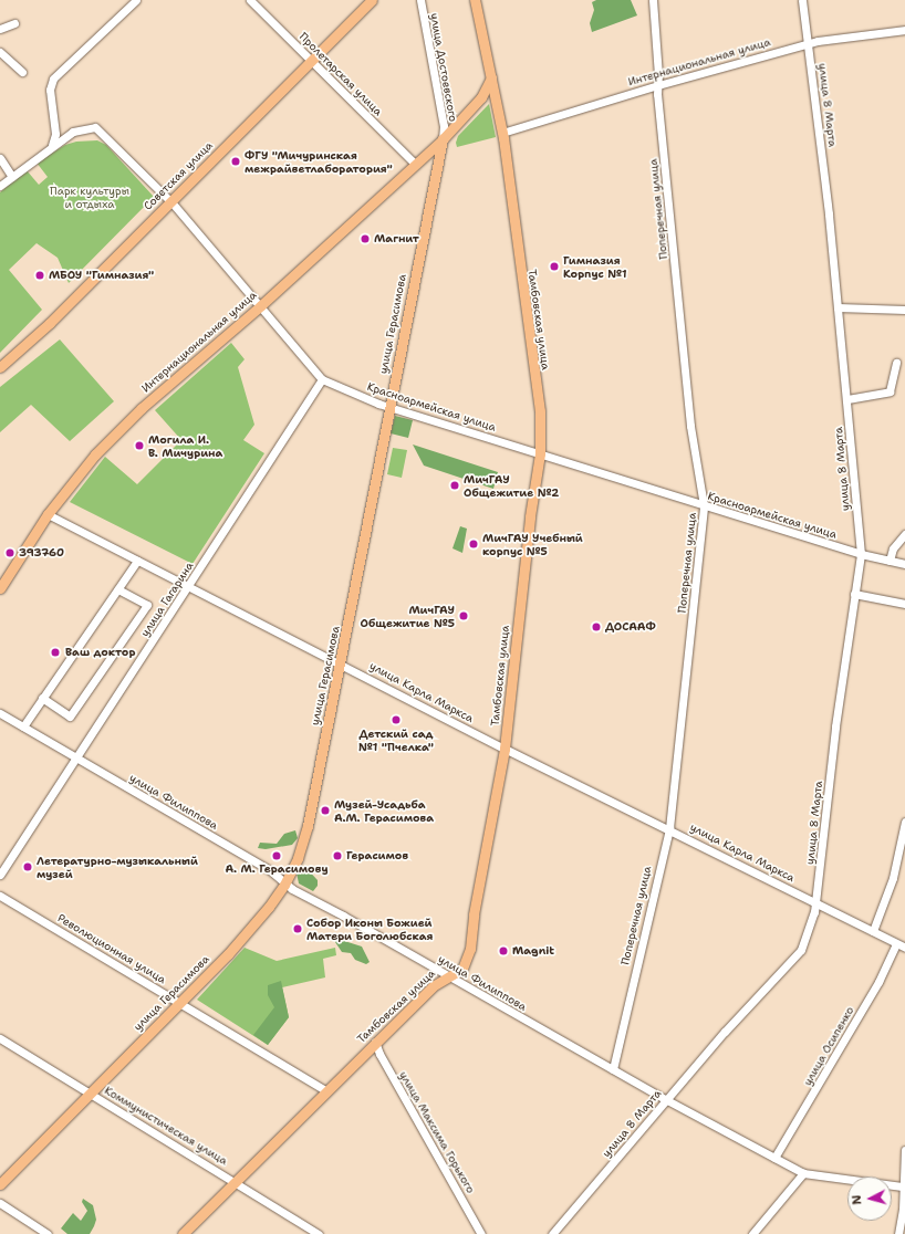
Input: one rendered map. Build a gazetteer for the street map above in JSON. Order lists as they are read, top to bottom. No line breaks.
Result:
{"streets":{"main road":["Интернациональная улица","Советская улица","Тамбовская улица","улица Герасимова"],"street":["улица Достоевского","Пролетарская улица","улица 8 Марта","Поперечная улица","Красноармейская улица","улица Гагарина","улица Карла Маркса","улица Филиппова","Революционная улица","улица Осипенко","Коммунистическая улица","улица Максима Горького"]},"crossings":[["Интернациональная улица","улица Достоевского"],["Интернациональная улица","Пролетарская улица"],["Интернациональная улица","улица 8 Марта"],["Интернациональная улица","Поперечная улица"],["Интернациональная улица","Тамбовская улица"],["Интернациональная улица","улица Герасимова"],["Интернациональная улица","Красноармейская улица"],["Интернациональная улица","улица Карла Маркса"],["улица Достоевского","улица Герасимова"],["Пролетарская улица","Советская улица"],["улица 8 Марта","Красноармейская улица"],["улица 8 Марта","улица Карла Маркса"],["улица 8 Марта","улица Филиппова"],["Советская улица","Красноармейская улица"],["Поперечная улица","Красноармейская улица"],["Поперечная улица","улица Карла Маркса"],["Поперечная улица","улица Филиппова"],["Тамбовская улица","Красноармейская улица"],["Тамбовская улица","улица Карла Маркса"],["Тамбовская улица","улица Филиппова"],["Тамбовская улица","Революционная улица"],["Тамбовская улица","Коммунистическая улица"],["Тамбовская улица","улица Максима Горького"],["улица Герасимова","Красноармейская улица"],["улица Герасимова","улица Карла Маркса"],["улица Герасимова","улица Филиппова"],["улица Герасимова","Революционная улица"],["улица Герасимова","Коммунистическая улица"],["Красноармейская улица","улица Гагарина"],["улица Гагарина","улица Карла Маркса"],["улица Гагарина","улица Филиппова"],["улица Карла Маркса","улица Осипенко"],["улица Филиппова","улица Осипенко"]],"parks":["Парк культуры и отдыха"],"places":["ФГУ \"Мичуринская межрайветлаборатория\"","Магнит","Гимназия Корпус №1","МБОУ \"Гимназия\"","Могила И. В. Мичурина","МичГАУ Общежитие №2","МичГАУ Учебный корпус №5","393760","МичГАУ Общежитие №5","ДОСААФ","Ваш доктор","Детский сад №1 \"Пчелка\"","Музей-Усадьба А.М. Герасимова","А. М. Герасимову","Герасимов","Летературно-музыкальный музей","Собор Иконы Божией Матери Боголюбская","Magnit"],"north":"left"}
